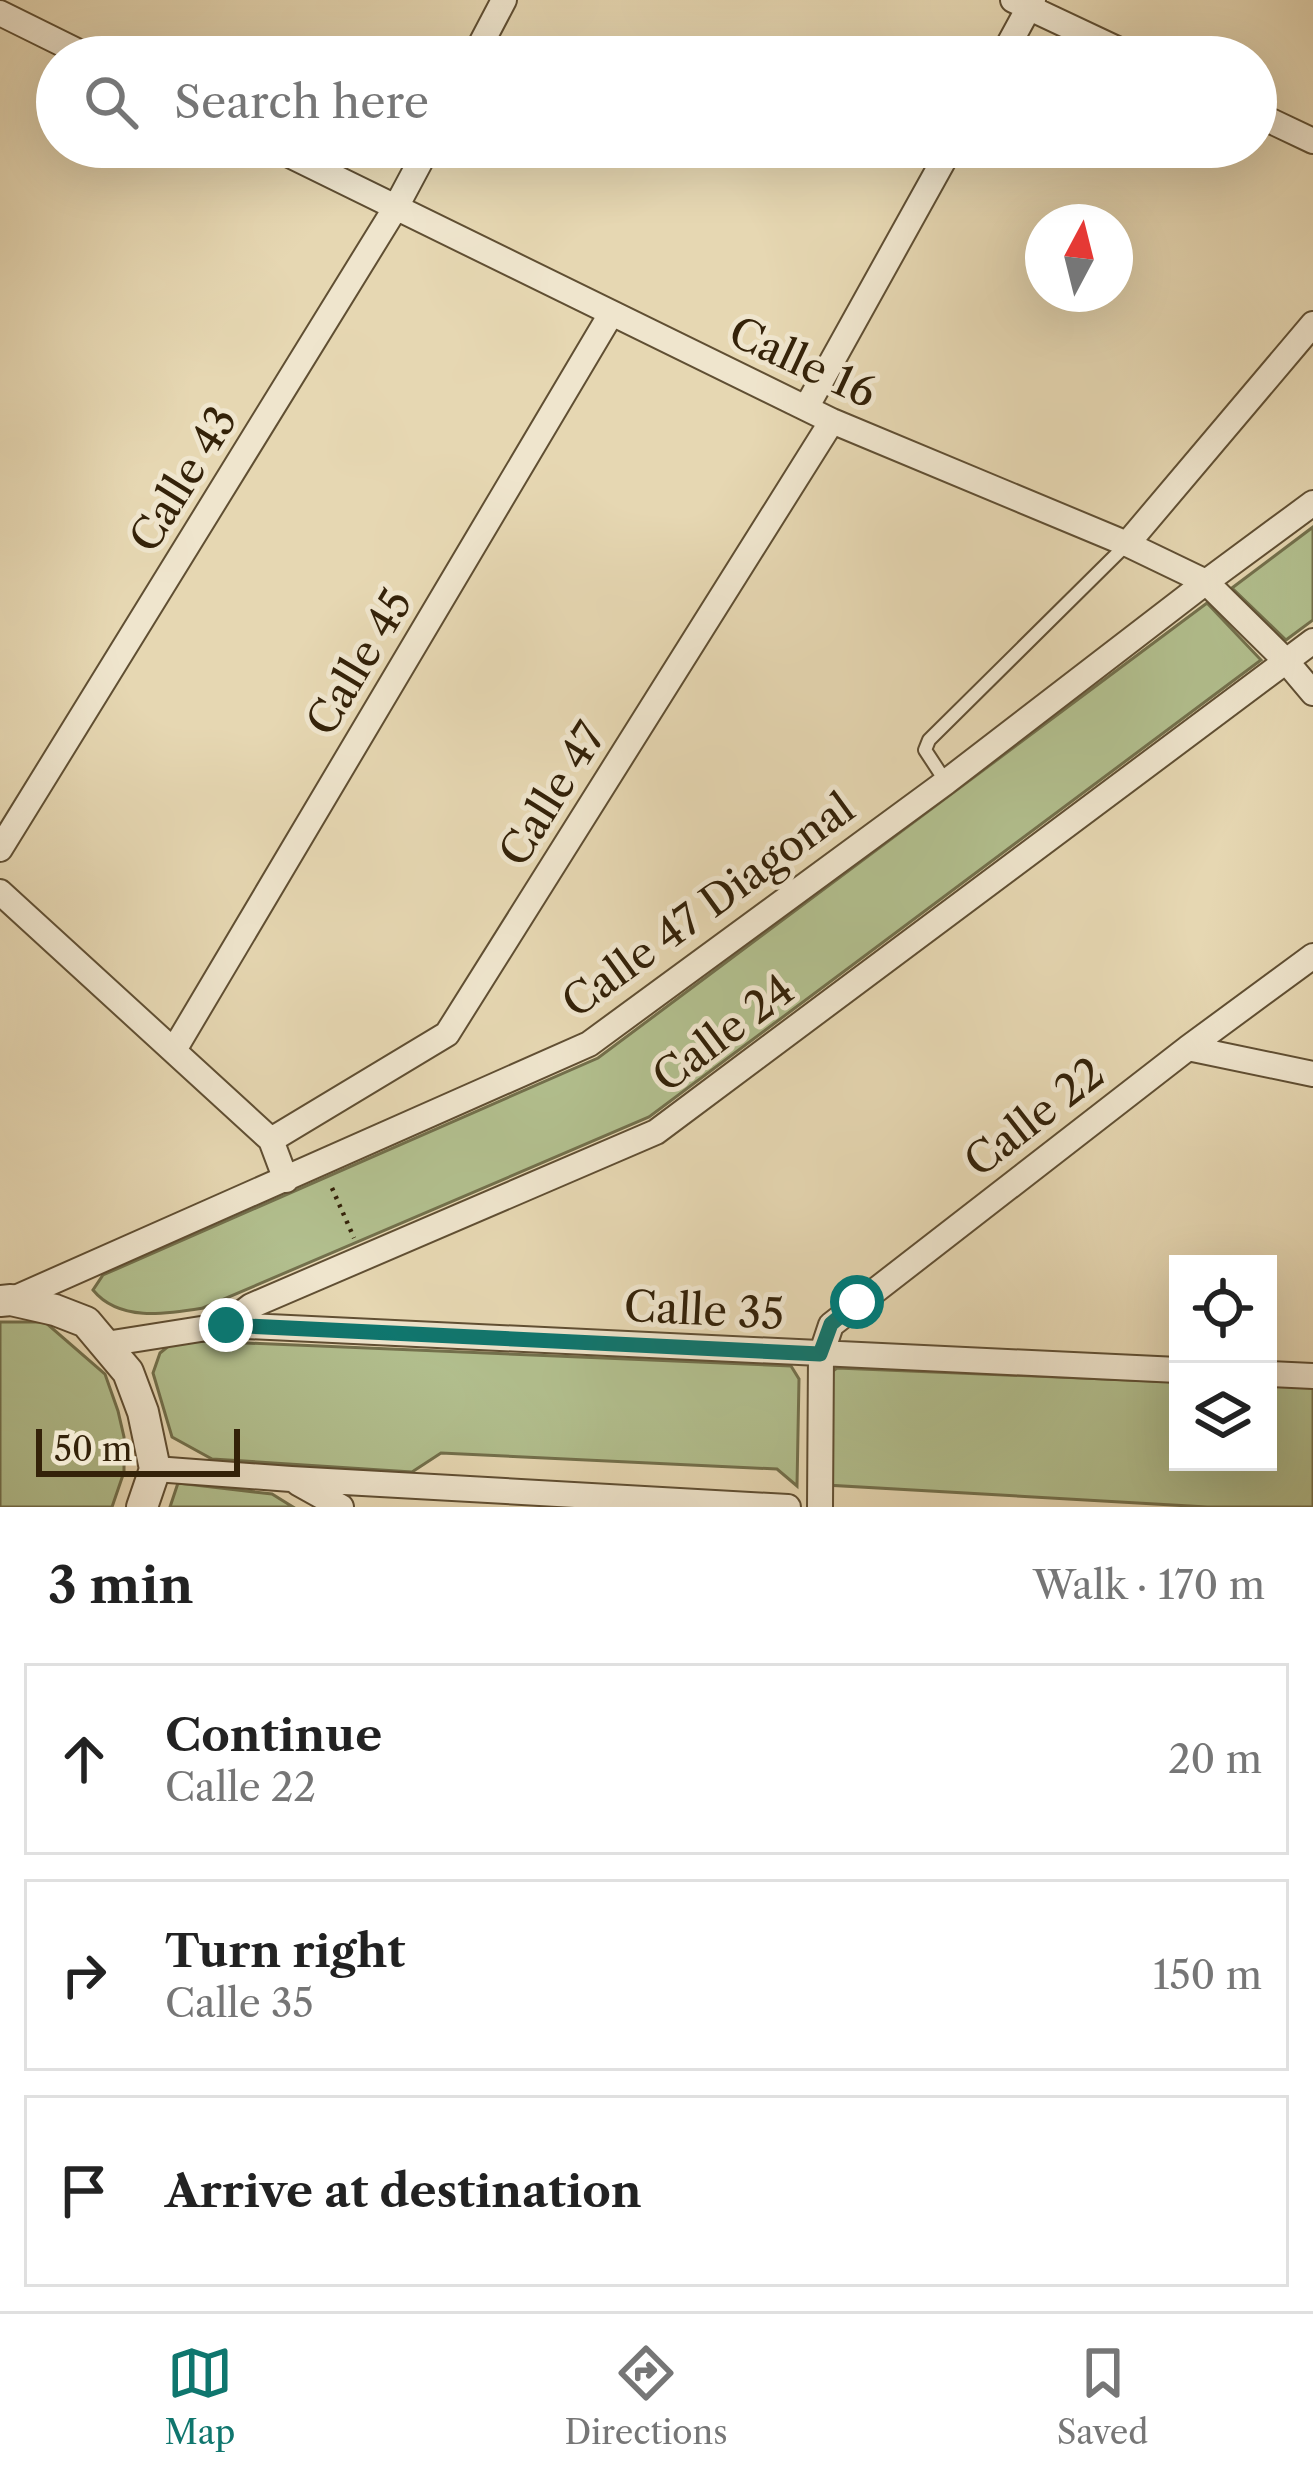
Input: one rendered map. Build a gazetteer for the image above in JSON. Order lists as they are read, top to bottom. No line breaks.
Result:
{"streets":{"street":["Calle 16","Calle 43","Calle 45","Calle 47","Calle 47 Diagonal","Calle 24","Calle 22","Calle 35"]},"crossings":[["Calle 16","Calle 43"],["Calle 16","Calle 45"],["Calle 16","Calle 47"],["Calle 16","Calle 47 Diagonal"],["Calle 16","Calle 24"],["Calle 24","Calle 35"],["Calle 22","Calle 35"]],"scale_bar":"50 m","north":"top","page":{"search":"Search here","scale":"50 m","heading":["3 min","Walk · 170 m"],"list":[["Continue","Calle 22","20 m"],["Turn right","Calle 35","150 m"],"Arrive at destination"],"nav":["Map","Directions","Saved"]}}
